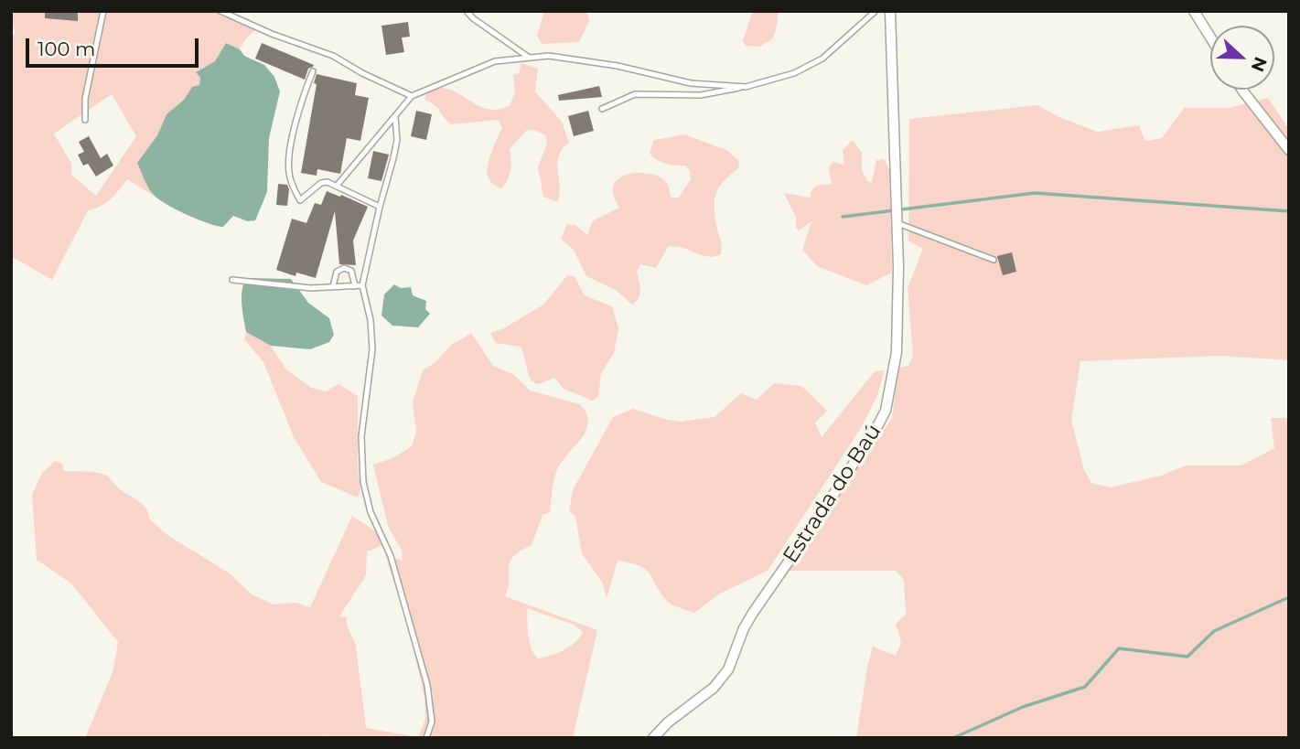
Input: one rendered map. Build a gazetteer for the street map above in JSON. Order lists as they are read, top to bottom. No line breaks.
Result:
{"streets":{"street":["Estrada do Baú"]},"scale_bar":"100 m","north":"right"}
